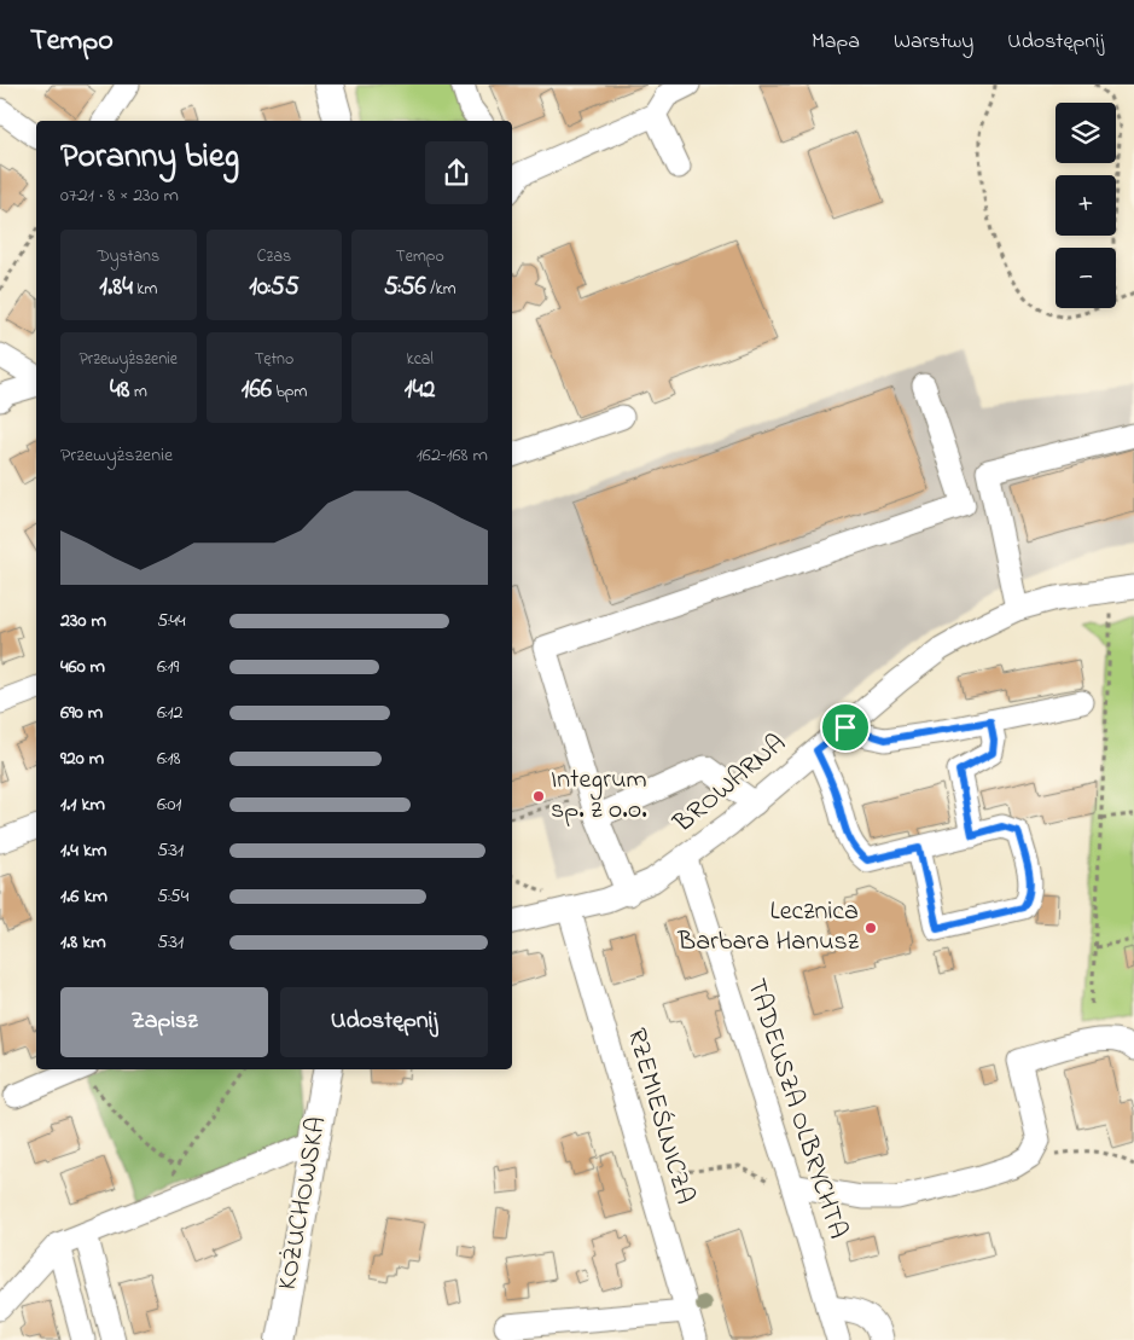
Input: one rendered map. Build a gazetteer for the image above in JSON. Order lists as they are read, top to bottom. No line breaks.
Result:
{"streets":{"main road":["KOŻUCHOWSKA"],"street":["BROWARNA","TADEUSZA OLBRYCHTA","RZEMIEŚLNICZA"]},"crossings":[["BROWARNA","TADEUSZA OLBRYCHTA"],["BROWARNA","RZEMIEŚLNICZA"]],"places":["Integrum sp. z o.o.","Lecznica Barbara Hanusz"],"page":{"header":"Tempo","nav":["Mapa","Warstwy","Udostępnij"],"map_buttons":["+","−"],"heading":["Poranny bieg","07:21 · 8 × 230 m"],"stats":[["Dystans","1.84 km"],["Czas","10:55"],["Tempo","5:56 /km"],["Przewyższenie","48 m"],["Tętno","166 bpm"],["kcal","142"]],"chart":["Przewyższenie","162–168 m"],"list":[{"name":"230 m","note":"5:44"},{"name":"460 m","note":"6:19"},{"name":"690 m","note":"6:12"},{"name":"920 m","note":"6:18"},{"name":"1.1 km","note":"6:01"},{"name":"1.4 km","note":"5:31"},{"name":"1.6 km","note":"5:54"},{"name":"1.8 km","note":"5:31"}],"buttons":["Zapisz","Udostępnij"]}}
